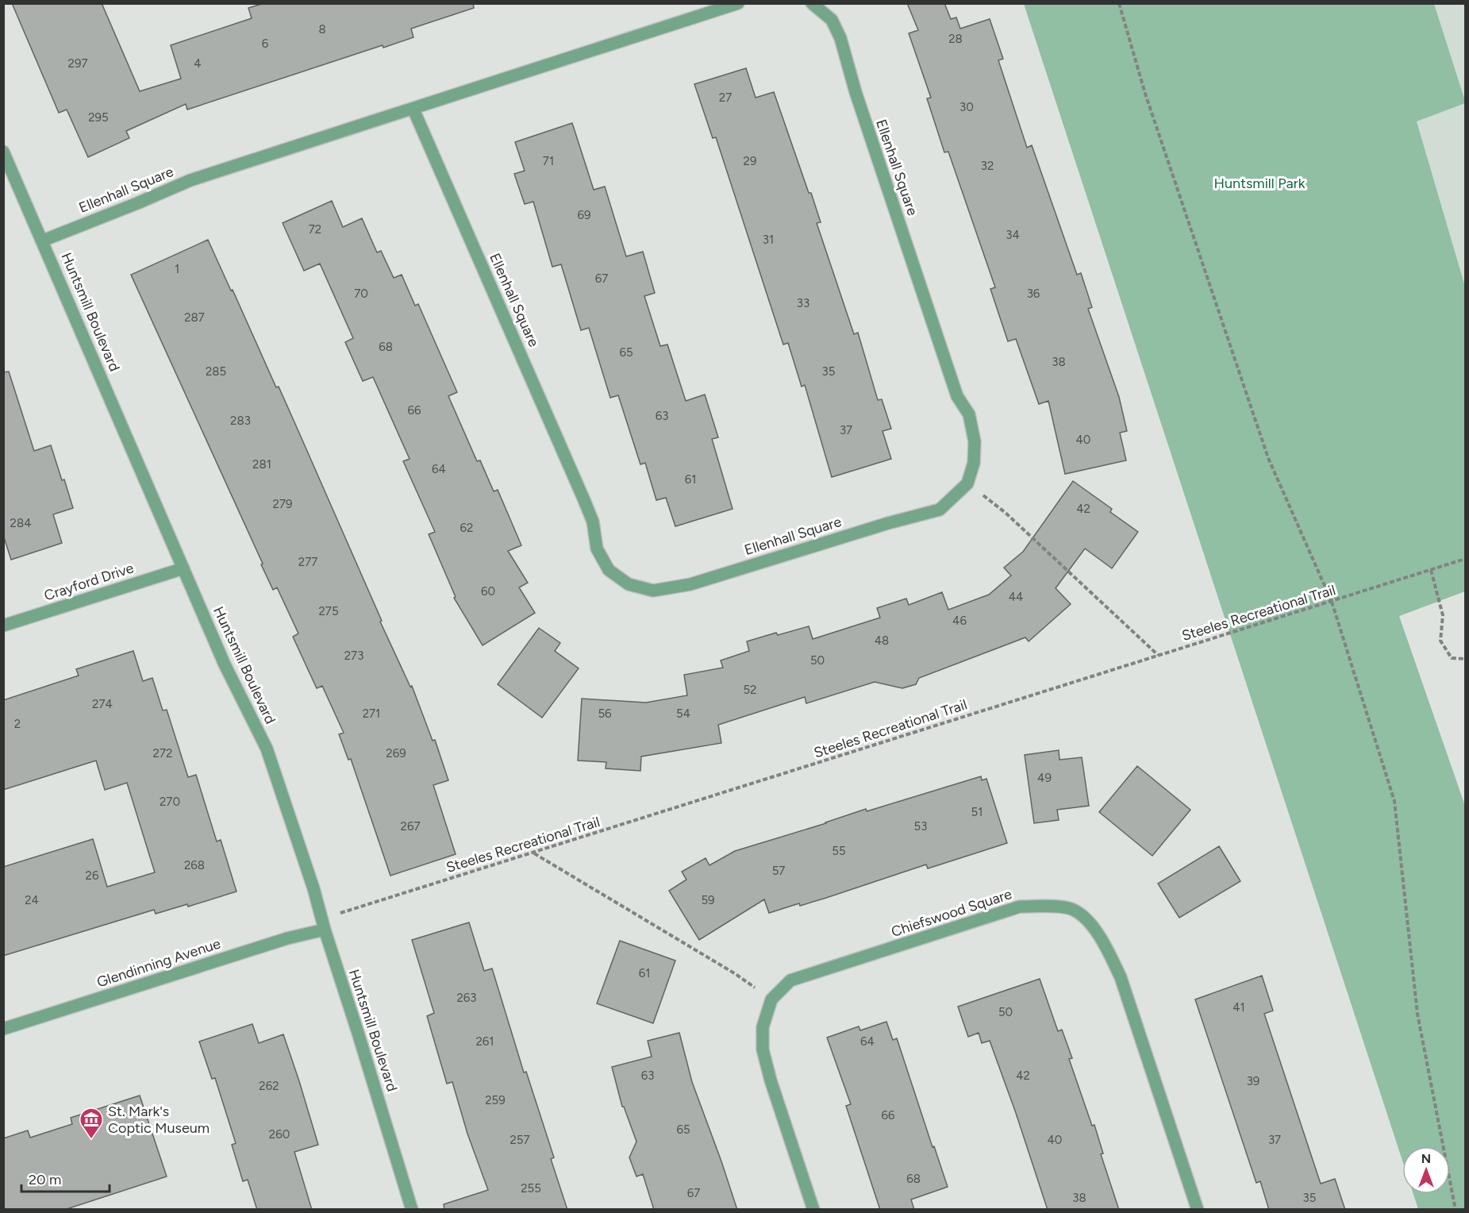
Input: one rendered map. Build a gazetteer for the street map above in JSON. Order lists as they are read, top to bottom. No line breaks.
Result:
{"streets":{"street":["Ellenhall Square","Huntsmill Boulevard","Crayford Drive","Chiefswood Square","Glendinning Avenue"],"path":["Steeles Recreational Trail"]},"crossings":[["Ellenhall Square","Huntsmill Boulevard"],["Huntsmill Boulevard","Crayford Drive"],["Huntsmill Boulevard","Steeles Recreational Trail"],["Huntsmill Boulevard","Glendinning Avenue"],["Steeles Recreational Trail","Glendinning Avenue"]],"parks":["Huntsmill Park"],"places":{"museum":["St. Mark's Coptic Museum"]},"house_numbers":["8","28","6","297","4","27","30","295","71","29","32","69","72","34","31","1","67","70","36","33","287","68","65","38","285","35","66","63","283","37","40","281","64","61","279","42","284","62","277","60","44","275","46","48","273","50","52","274","271","56","54","2","272","269","49","270","51","267","53","55","268","57","26","24","59","61","263","41","50","261","64","63","42","39","262","259","66","65","260","257","40","37","68","255","67","38","35"],"scale_bar":"20 m","north":"top"}
